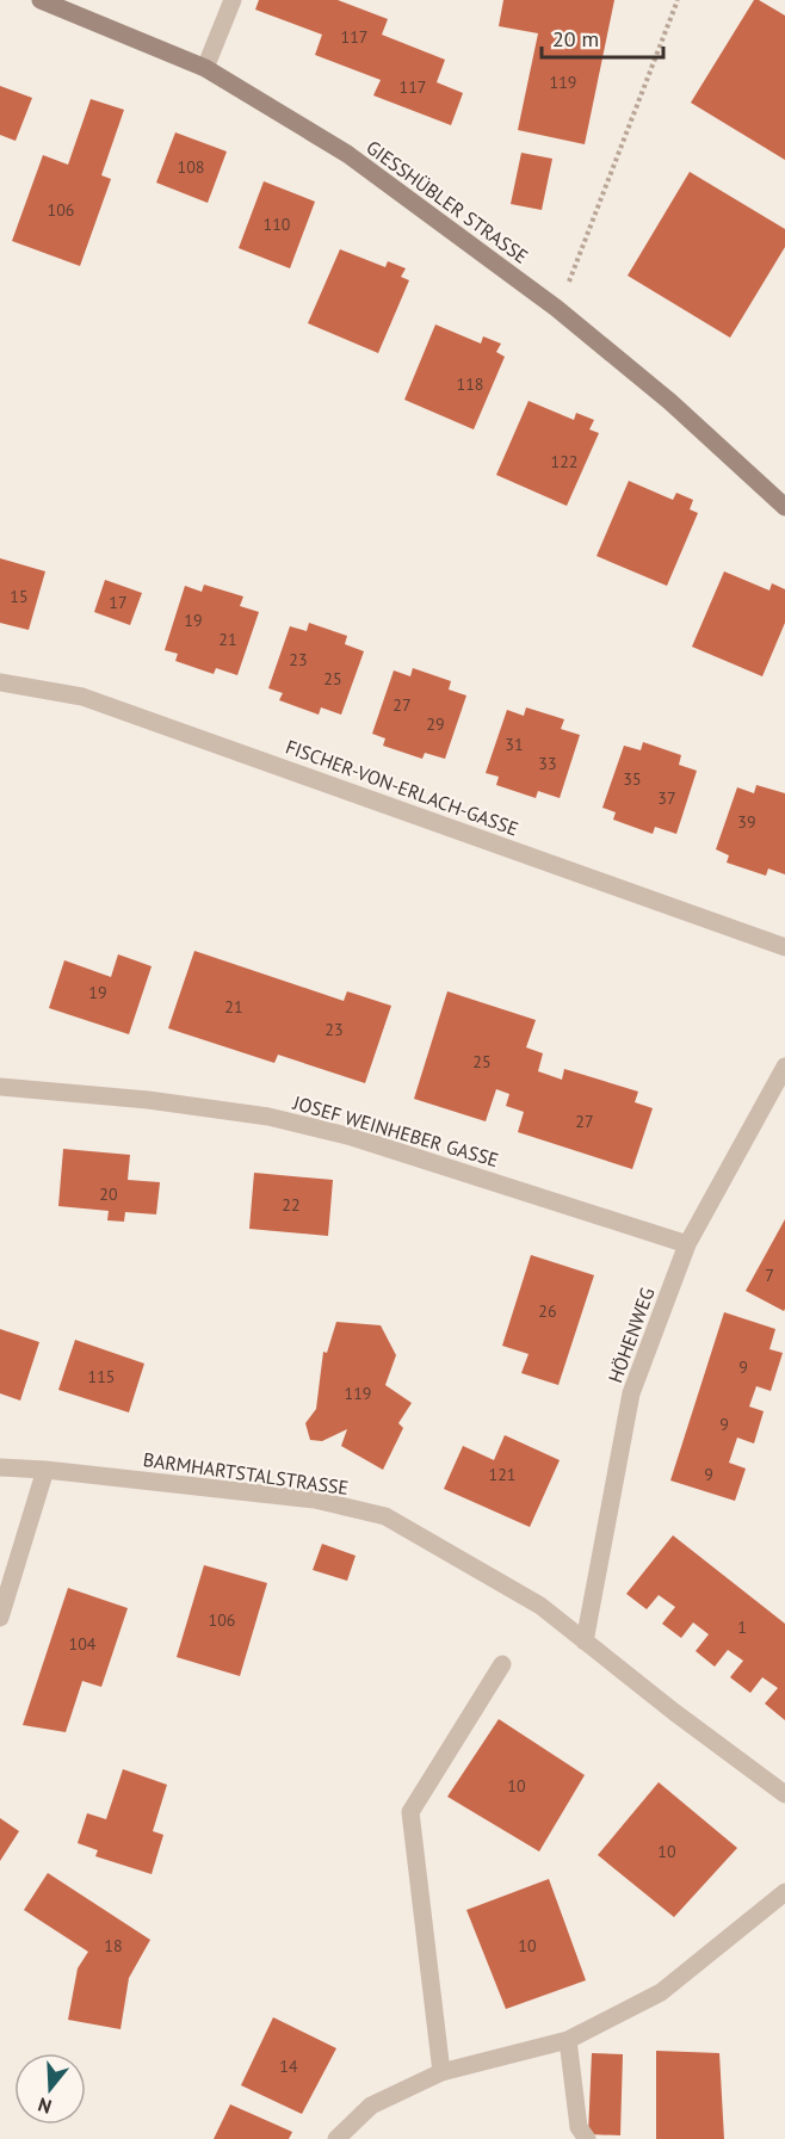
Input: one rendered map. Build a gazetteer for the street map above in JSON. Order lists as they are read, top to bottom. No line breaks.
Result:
{"streets":{"main road":["GIESSHÜBLER STRASSE"],"street":["FISCHER-VON-ERLACH-GASSE","JOSEF WEINHEBER GASSE","HÖHENWEG","BARMHARTSTALSTRASSE"]},"crossings":[["JOSEF WEINHEBER GASSE","HÖHENWEG"],["HÖHENWEG","BARMHARTSTALSTRASSE"]],"house_numbers":["117","119","117","108","106","110","118","122","15","17","19","21","23","25","27","29","31","33","35","37","39","19","21","23","25","27","20","22","7","26","9","115","119","9","121","9","106","1","104","10","10","18","10","14"],"scale_bar":"20 m","north":"bottom"}
